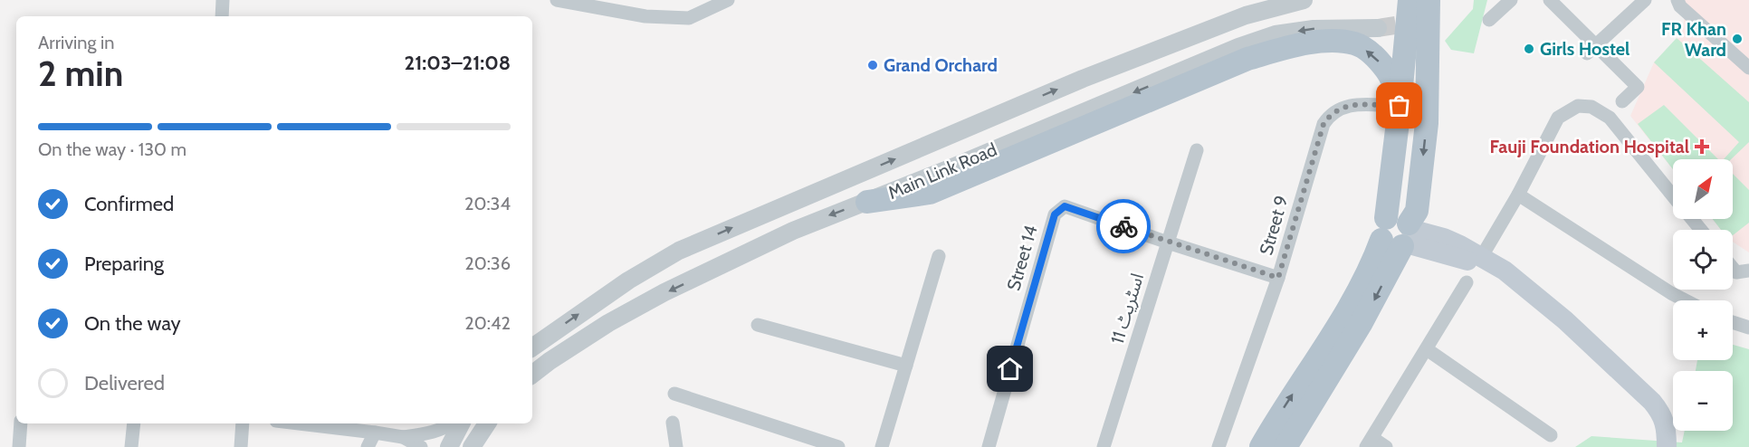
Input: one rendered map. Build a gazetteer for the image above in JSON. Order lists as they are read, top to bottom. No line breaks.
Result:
{"streets":{"street":["Main Link Road","Street 9","Street 14","اسٹریٹ 11"]},"crossings":[["Street 9","Street 14"],["Street 14","اسٹریٹ 11"]],"places":{"other":["FR Khan Ward","Girls Hostel","Grand Orchard"],"health":["Fauji Foundation Hospital"]},"north":"top right","page":{"heading":["2 min","Arriving in","21:03–21:08"],"bar":"On the way · 130 m","map_buttons":["+","−"],"list":[["Confirmed","20:34"],["Preparing","20:36"],["On the way","20:42"],"Delivered"]}}
